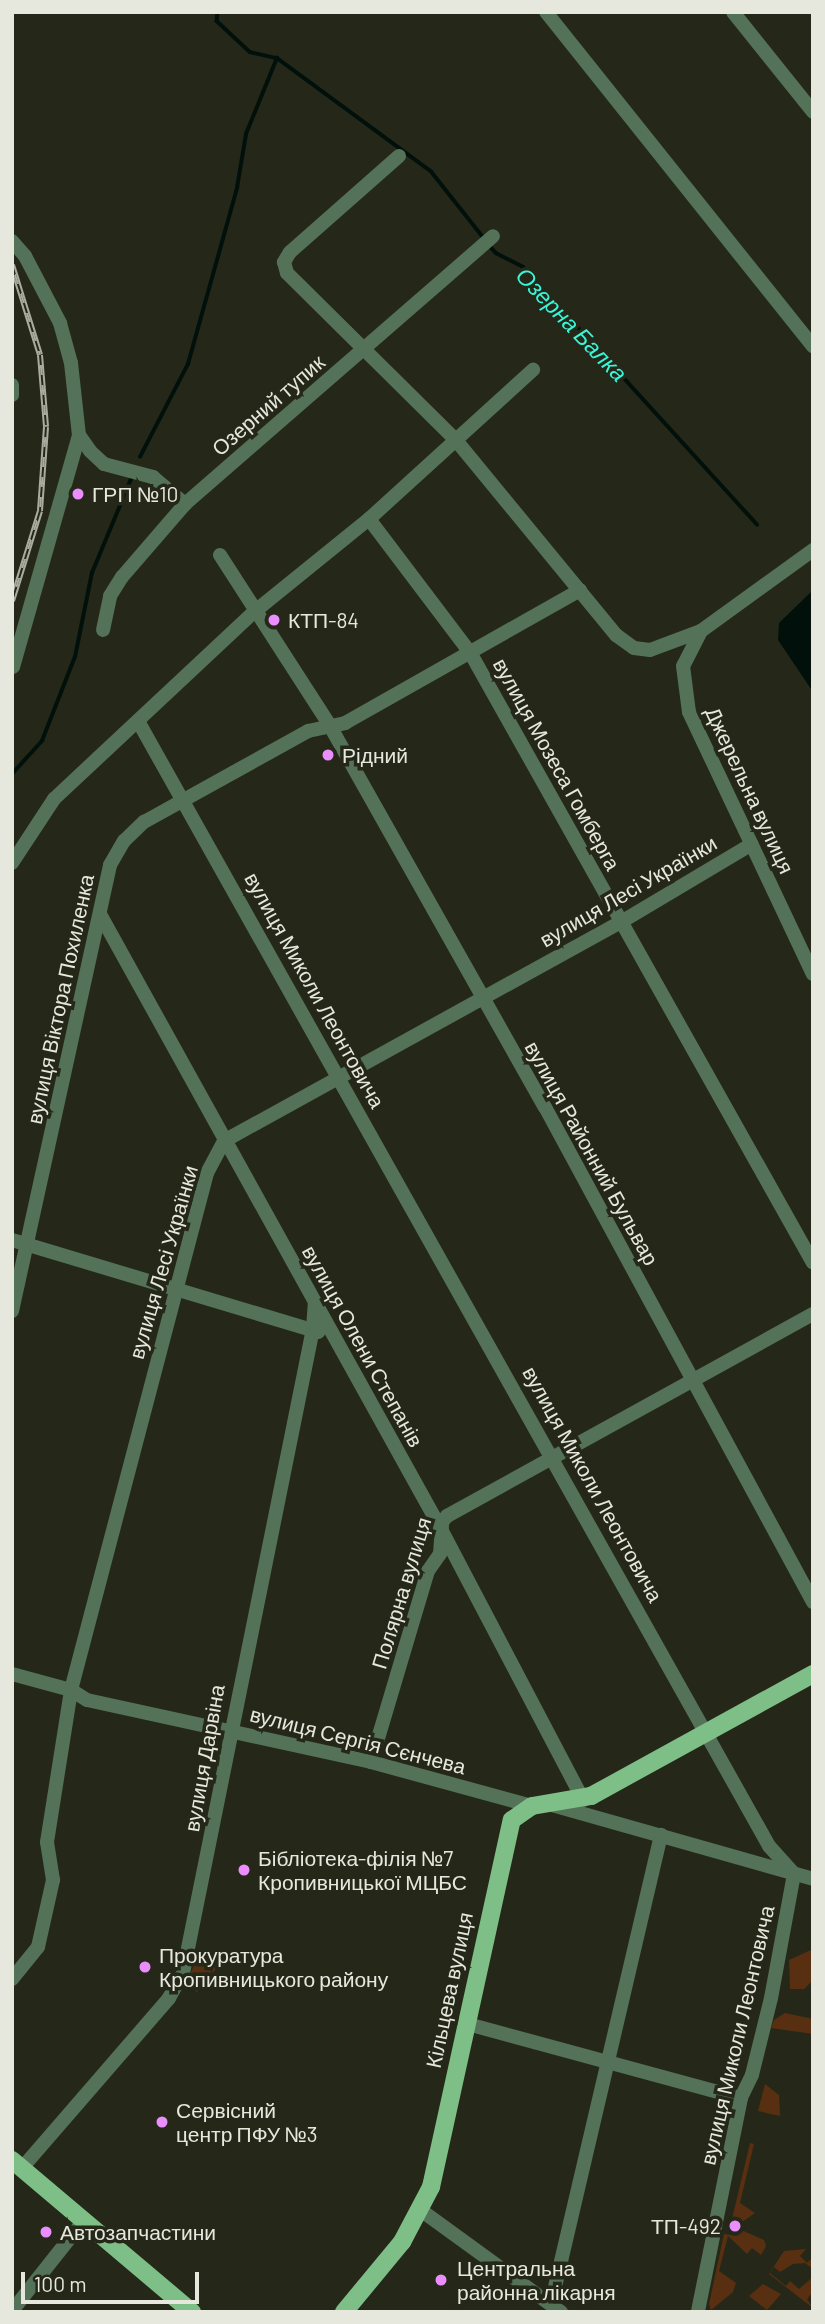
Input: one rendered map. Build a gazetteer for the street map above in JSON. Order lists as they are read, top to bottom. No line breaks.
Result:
{"streets":{"main road":["Кільцева вулиця"],"street":["Озерний тупик","вулиця Мозеса Гомберга","Джерельна вулиця","вулиця Лесі Українки","вулиця Миколи Леонтовича","вулиця Віктора Похиленка","вулиця Районний Бульвар","вулиця Олени Степанів","Полярна вулиця","вулиця Сергія Сєнчева","вулиця Дарвіна"]},"crossings":[["вулиця Мозеса Гомберга","вулиця Лесі Українки"],["вулиця Мозеса Гомберга","вулиця Віктора Похиленка"],["Джерельна вулиця","вулиця Лесі Українки"],["вулиця Лесі Українки","вулиця Миколи Леонтовича"],["вулиця Лесі Українки","вулиця Районний Бульвар"],["вулиця Лесі Українки","вулиця Олени Степанів"],["вулиця Лесі Українки","вулиця Сергія Сєнчева"],["вулиця Миколи Леонтовича","вулиця Віктора Похиленка"],["вулиця Миколи Леонтовича","Полярна вулиця"],["вулиця Віктора Похиленка","вулиця Районний Бульвар"],["вулиця Віктора Похиленка","вулиця Олени Степанів"],["вулиця Районний Бульвар","Полярна вулиця"],["вулиця Олени Степанів","Полярна вулиця"],["вулиця Олени Степанів","вулиця Дарвіна"],["Полярна вулиця","вулиця Сергія Сєнчева"],["вулиця Сергія Сєнчева","вулиця Дарвіна"],["вулиця Сергія Сєнчева","Кільцева вулиця"]],"water":["Озерна Балка"],"places":["ГРП №10","КТП-84","Рідний","Бібліотека-філія №7 Кропивницької МЦБС","Прокуратура Кропивницького району","Сервісний центр ПФУ №3","ТП-492","Автозапчастини","Центральна районна лікарня"],"scale_bar":"100 m"}
